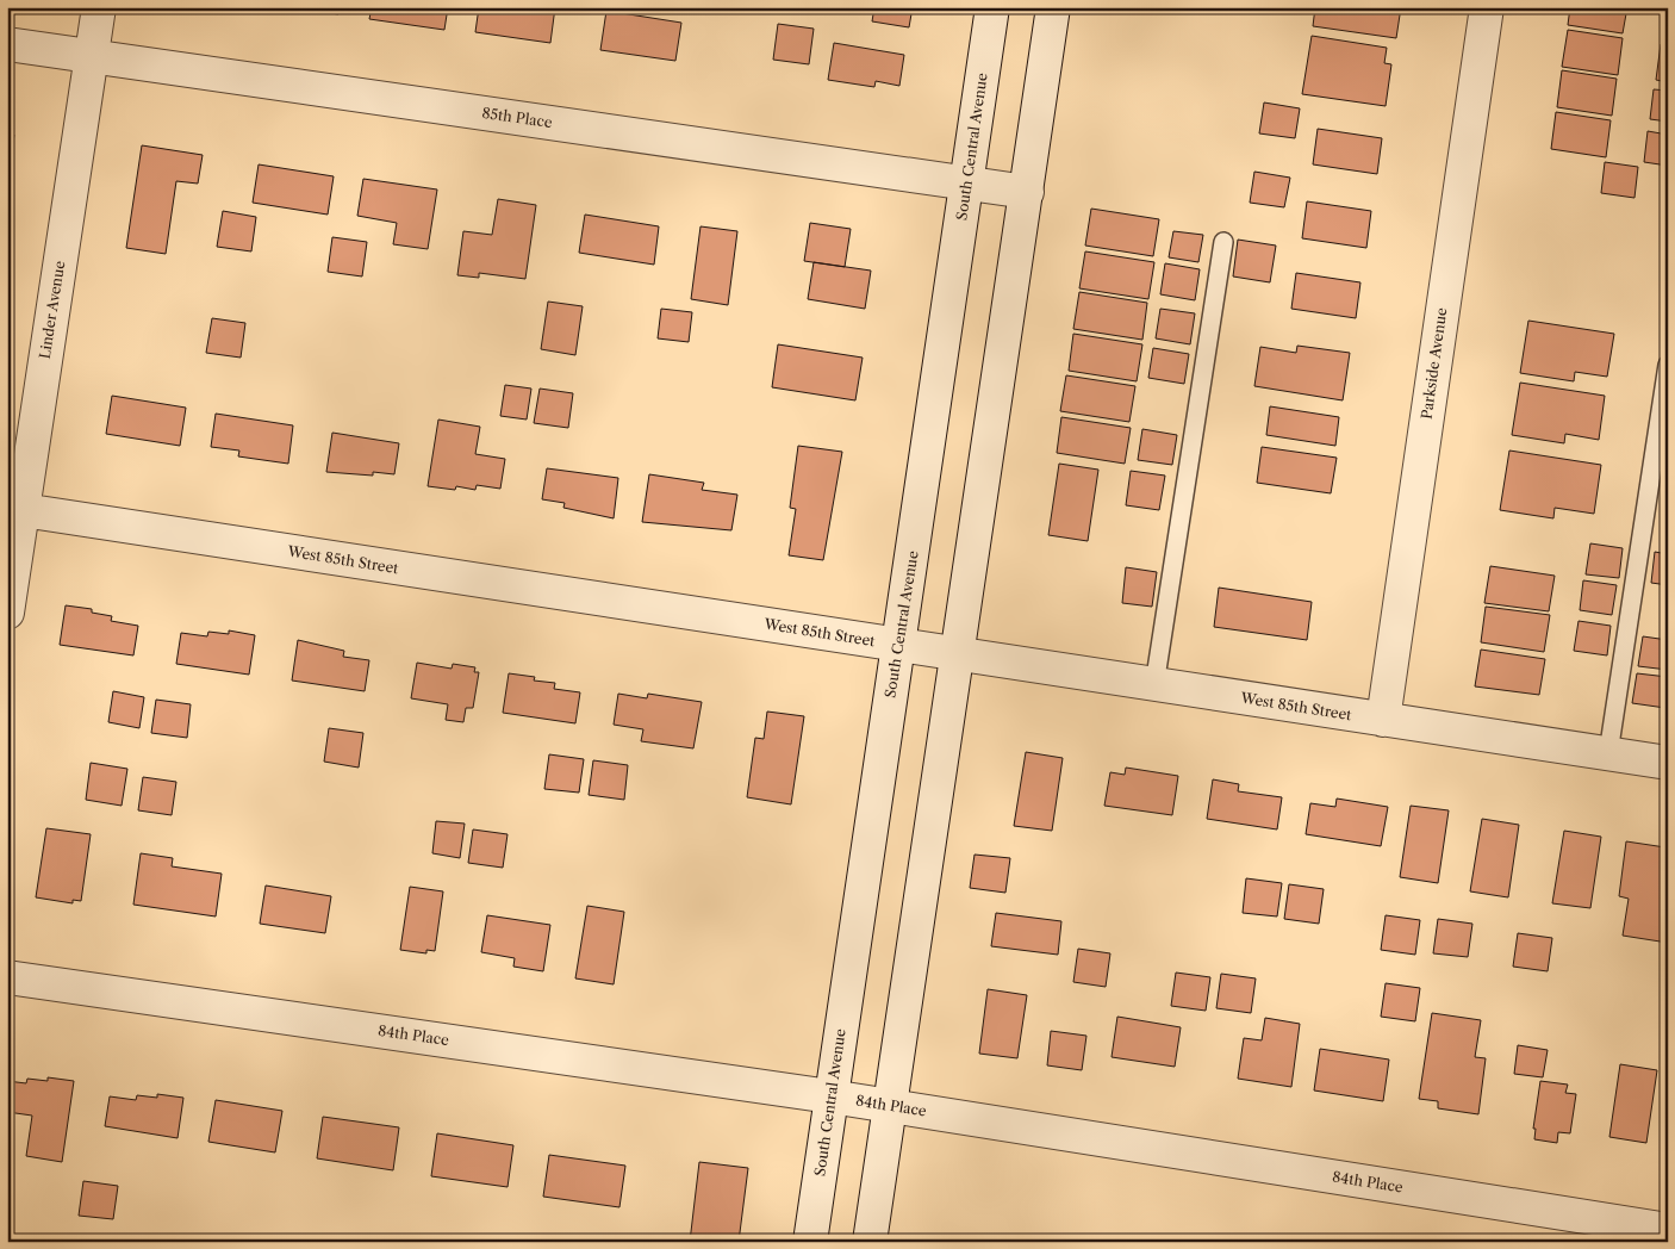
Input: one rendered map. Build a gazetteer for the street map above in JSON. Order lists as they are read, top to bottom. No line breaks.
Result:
{"streets":{"street":["85th Place","South Central Avenue","Linder Avenue","Parkside Avenue","West 85th Street","84th Place"]},"crossings":[["85th Place","South Central Avenue"],["85th Place","Linder Avenue"],["South Central Avenue","West 85th Street"],["South Central Avenue","84th Place"],["Linder Avenue","West 85th Street"],["Parkside Avenue","West 85th Street"]]}
